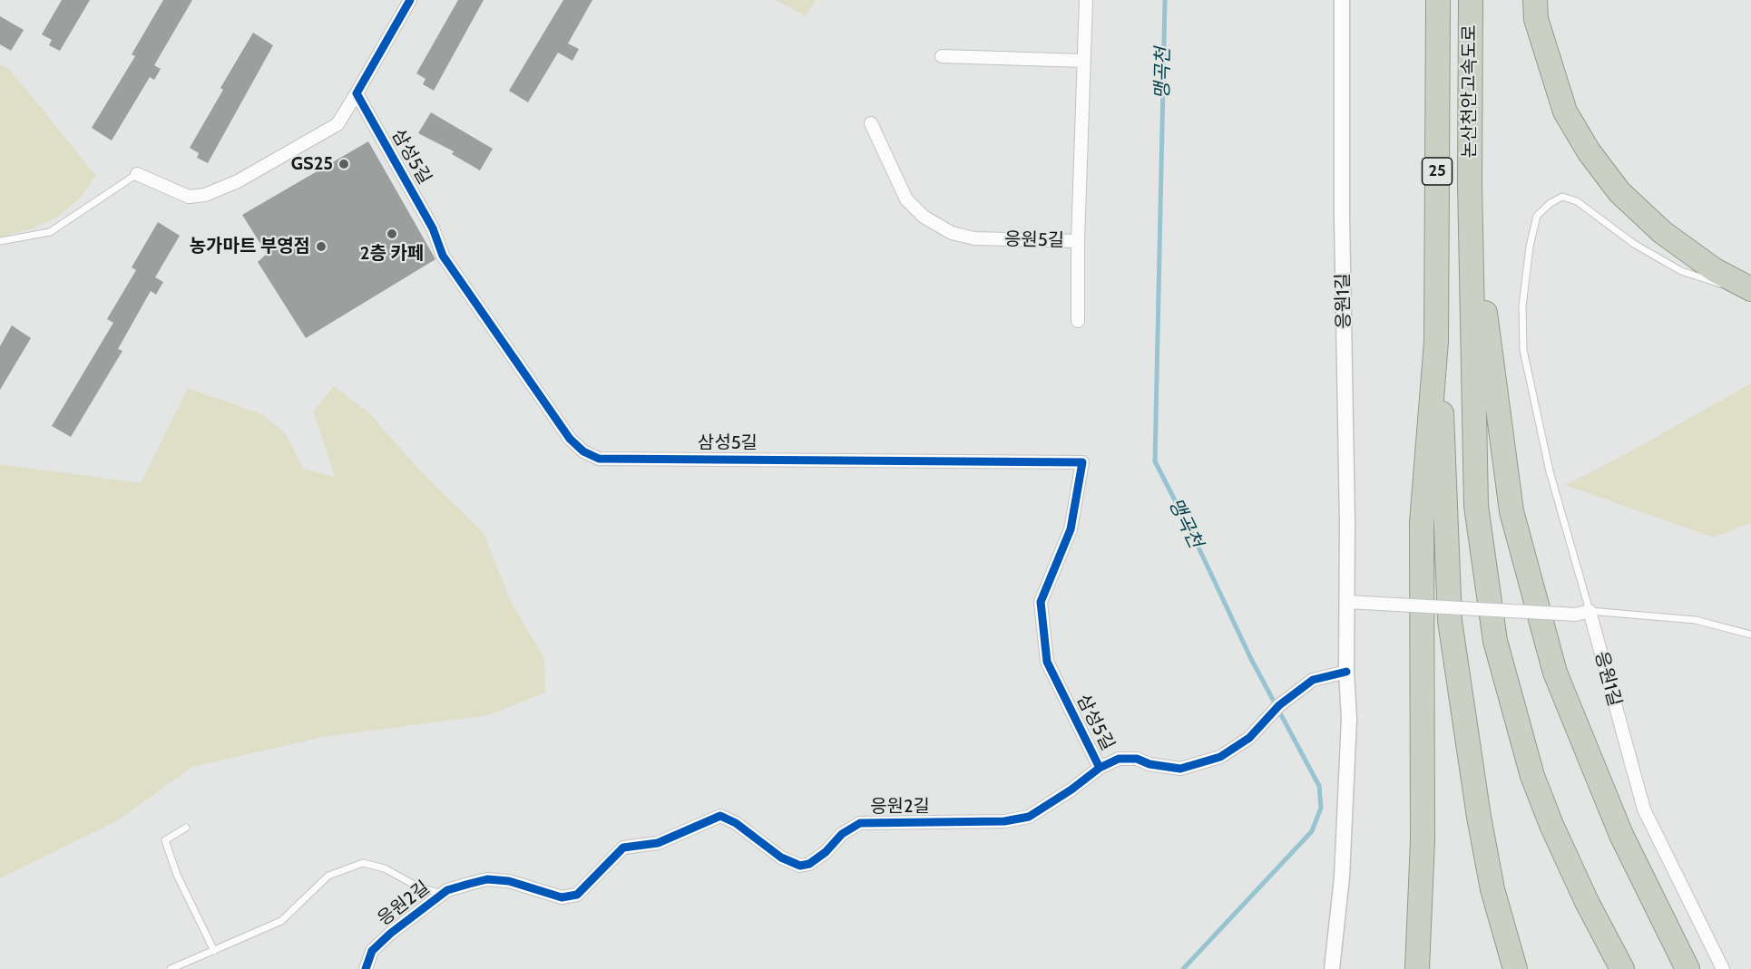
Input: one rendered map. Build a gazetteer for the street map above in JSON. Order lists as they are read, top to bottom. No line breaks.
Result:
{"streets":{"highway":["논산천안고속도로","25"],"street":["삼성5길","응원5길","응원1길","응원2길"]},"crossings":[["삼성5길","응원2길"],["응원1길","응원2길"]],"water":["맹곡천"],"places":["GS25","2층 카페","농가마트 부영점"]}
